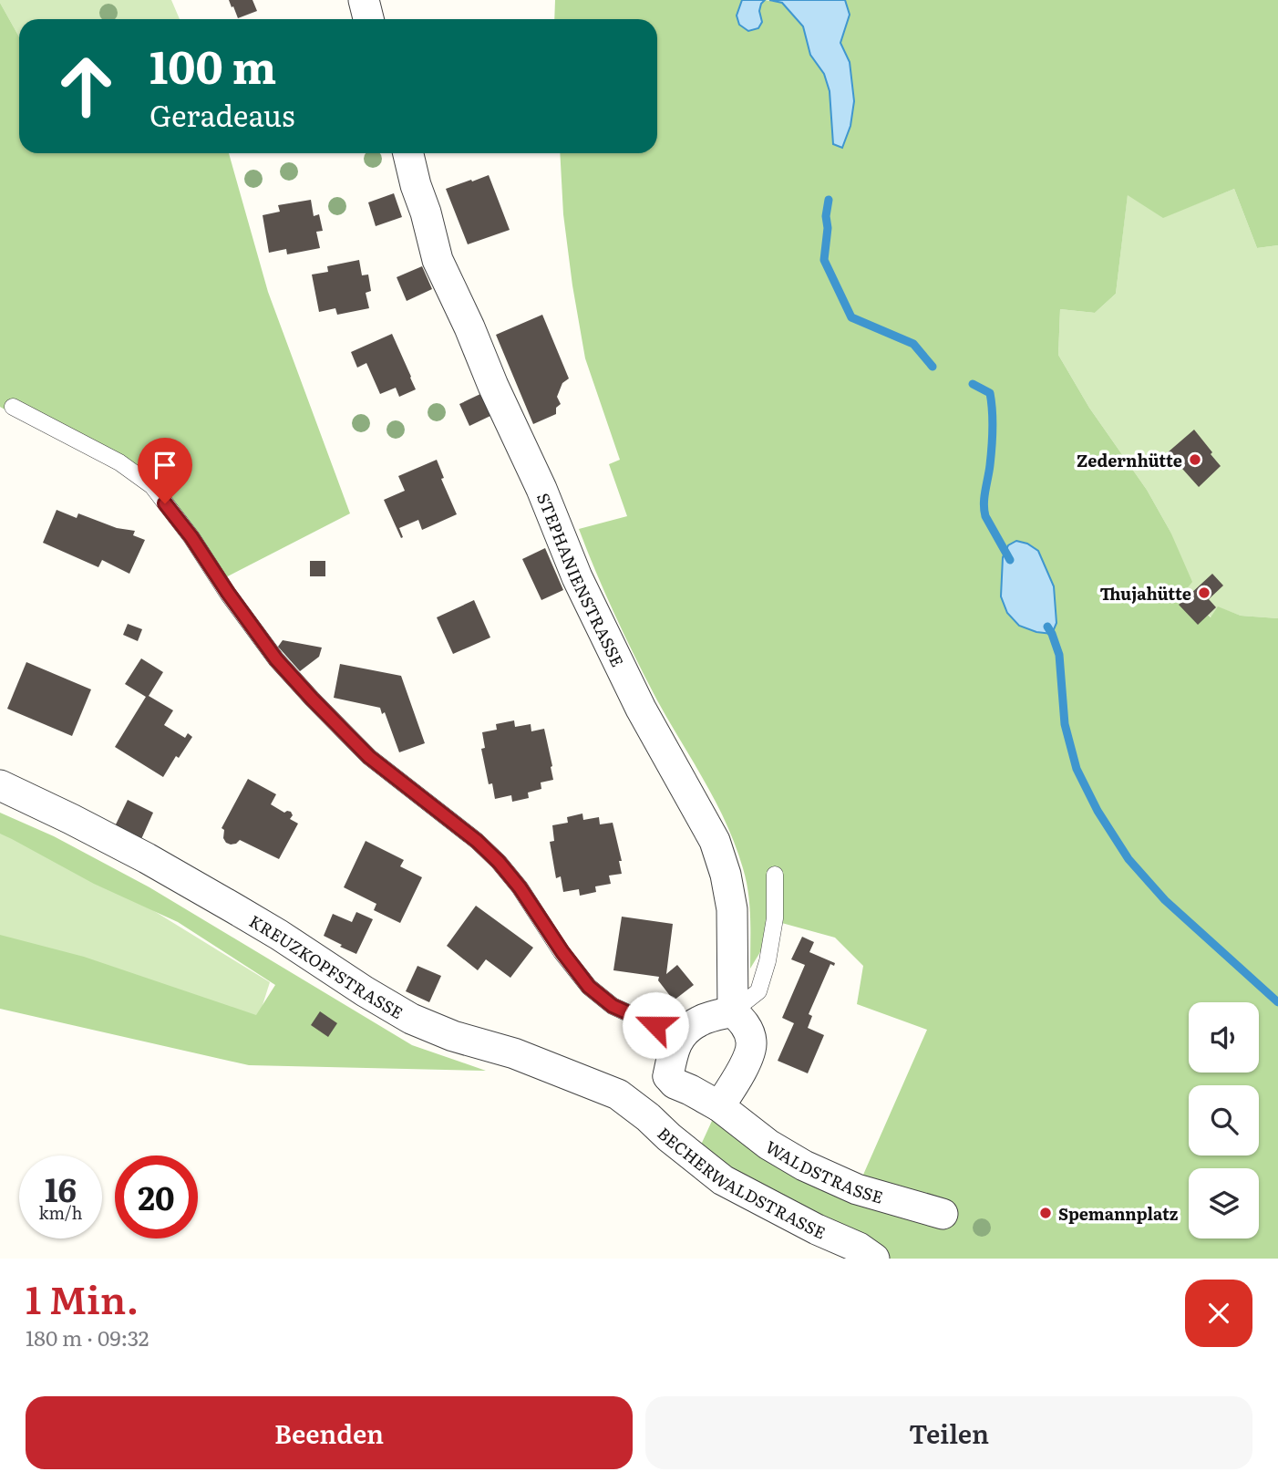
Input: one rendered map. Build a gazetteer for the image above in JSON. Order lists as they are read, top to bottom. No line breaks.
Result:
{"streets":{"street":["STEPHANIENSTRASSE","KREUZKOPFSTRASSE","WALDSTRASSE","BECHERWALDSTRASSE"]},"crossings":[["STEPHANIENSTRASSE","WALDSTRASSE"],["KREUZKOPFSTRASSE","BECHERWALDSTRASSE"]],"places":["Zedernhütte","Thujahütte","Spemannplatz"],"page":{"turn":["100 m","Geradeaus"],"speed":"16 km/h","limit":"20","heading":["1 Min.","180 m · 09:32"],"buttons":["Beenden","Teilen"]}}
